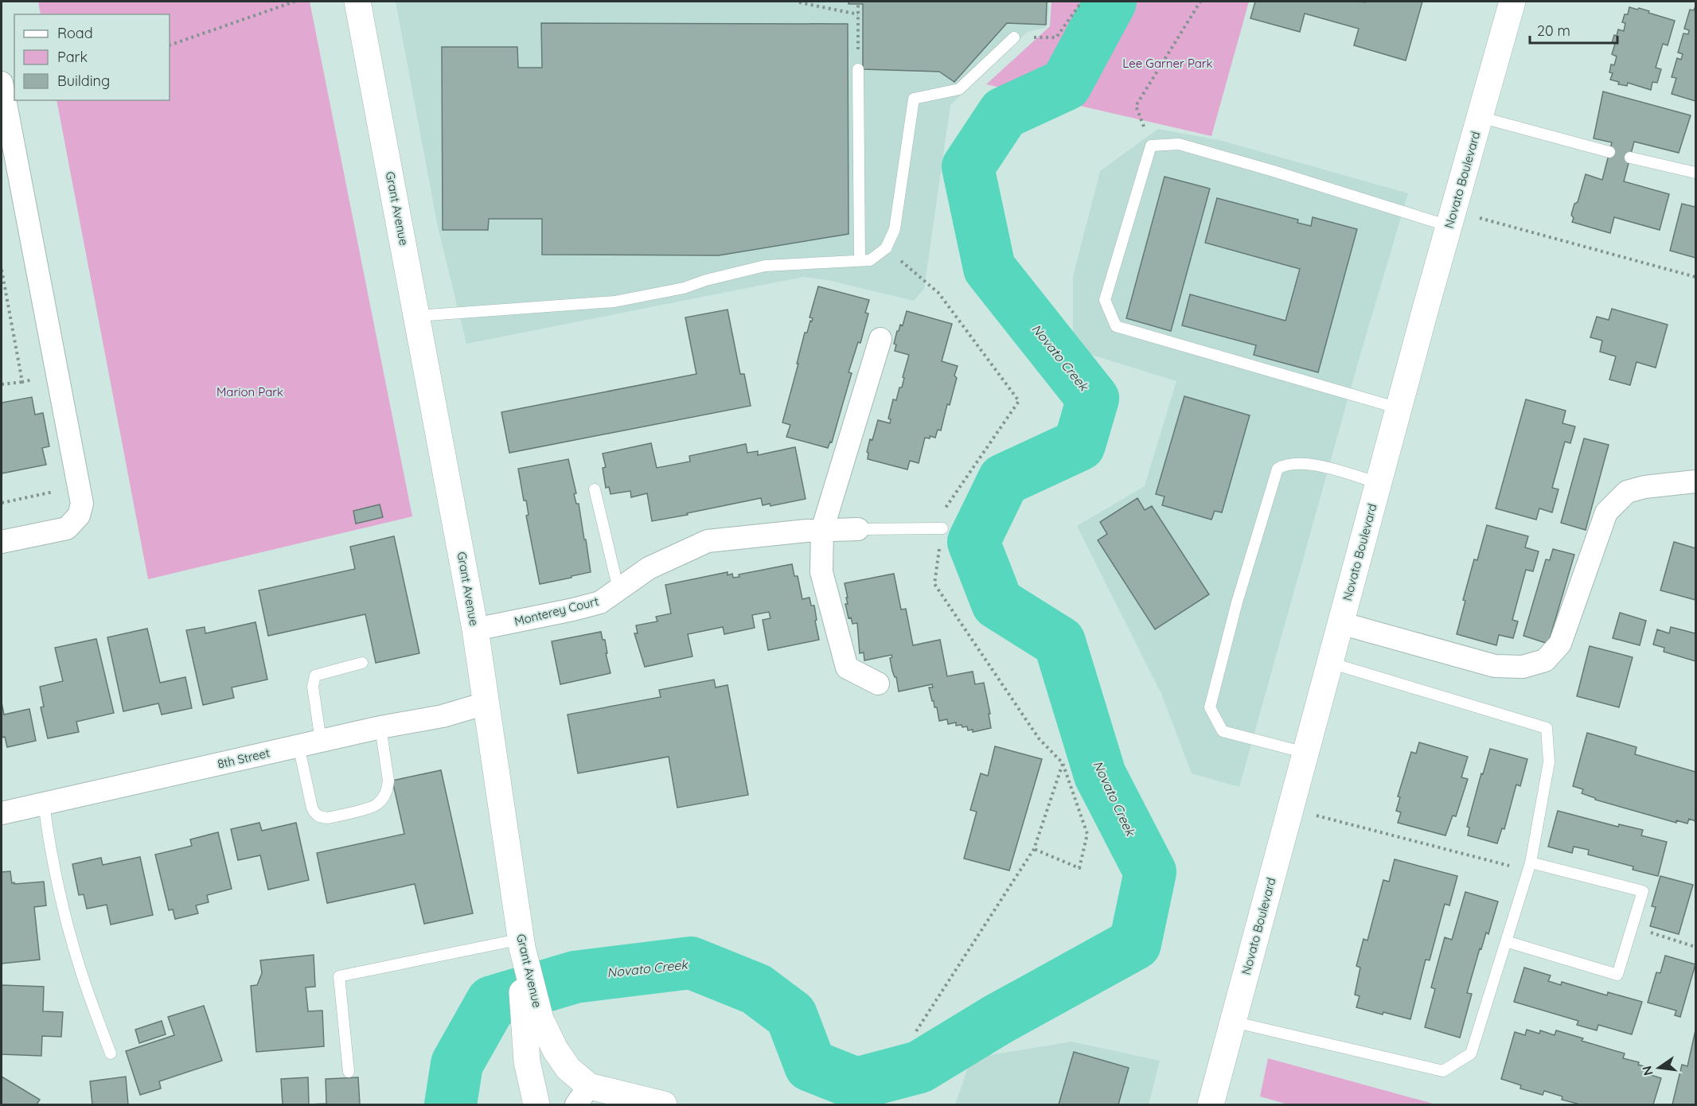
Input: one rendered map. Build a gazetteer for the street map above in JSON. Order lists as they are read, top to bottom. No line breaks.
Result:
{"streets":{"street":["Novato Boulevard","Grant Avenue","Monterey Court","8th Street"]},"crossings":[["Grant Avenue","Monterey Court"],["Grant Avenue","8th Street"]],"water":["Novato Creek"],"parks":["Lee Garner Park","Marion Park"],"legend":["Road","Park","Building"],"scale_bar":"20 m","north":"left"}
